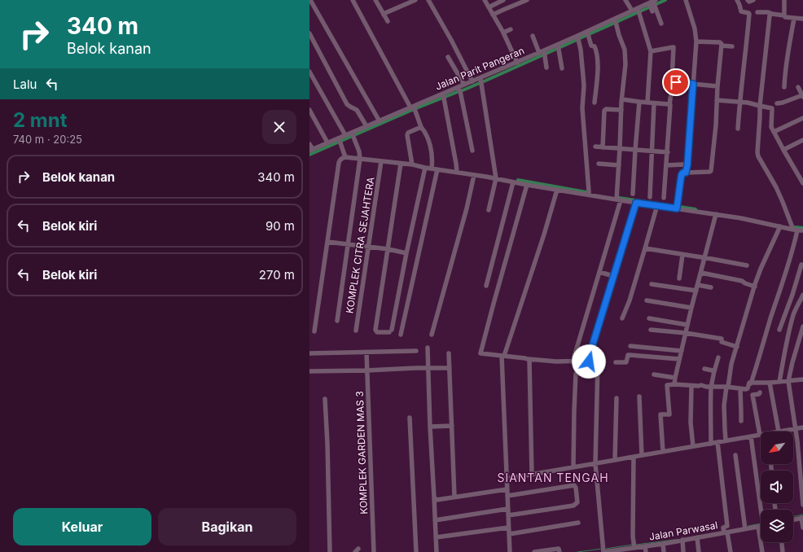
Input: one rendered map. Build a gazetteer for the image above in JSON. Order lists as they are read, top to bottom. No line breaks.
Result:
{"streets":{"street":["Jalan Parit Pangeran","KOMPLEK CITRA SEJAHTERA","KOMPLEK GARDEN MAS 3","Jalan Parwasal"]},"districts":["SIANTAN TENGAH"],"north":"bottom left","page":{"turn":["340 m","Belok kanan"],"then":"Lalu","heading":["2 mnt","740 m · 20:25"],"list":[{"name":"Belok kanan","value":"340 m"},{"name":"Belok kiri","value":"90 m"},{"name":"Belok kiri","value":"270 m"}],"buttons":["Keluar","Bagikan"]}}
